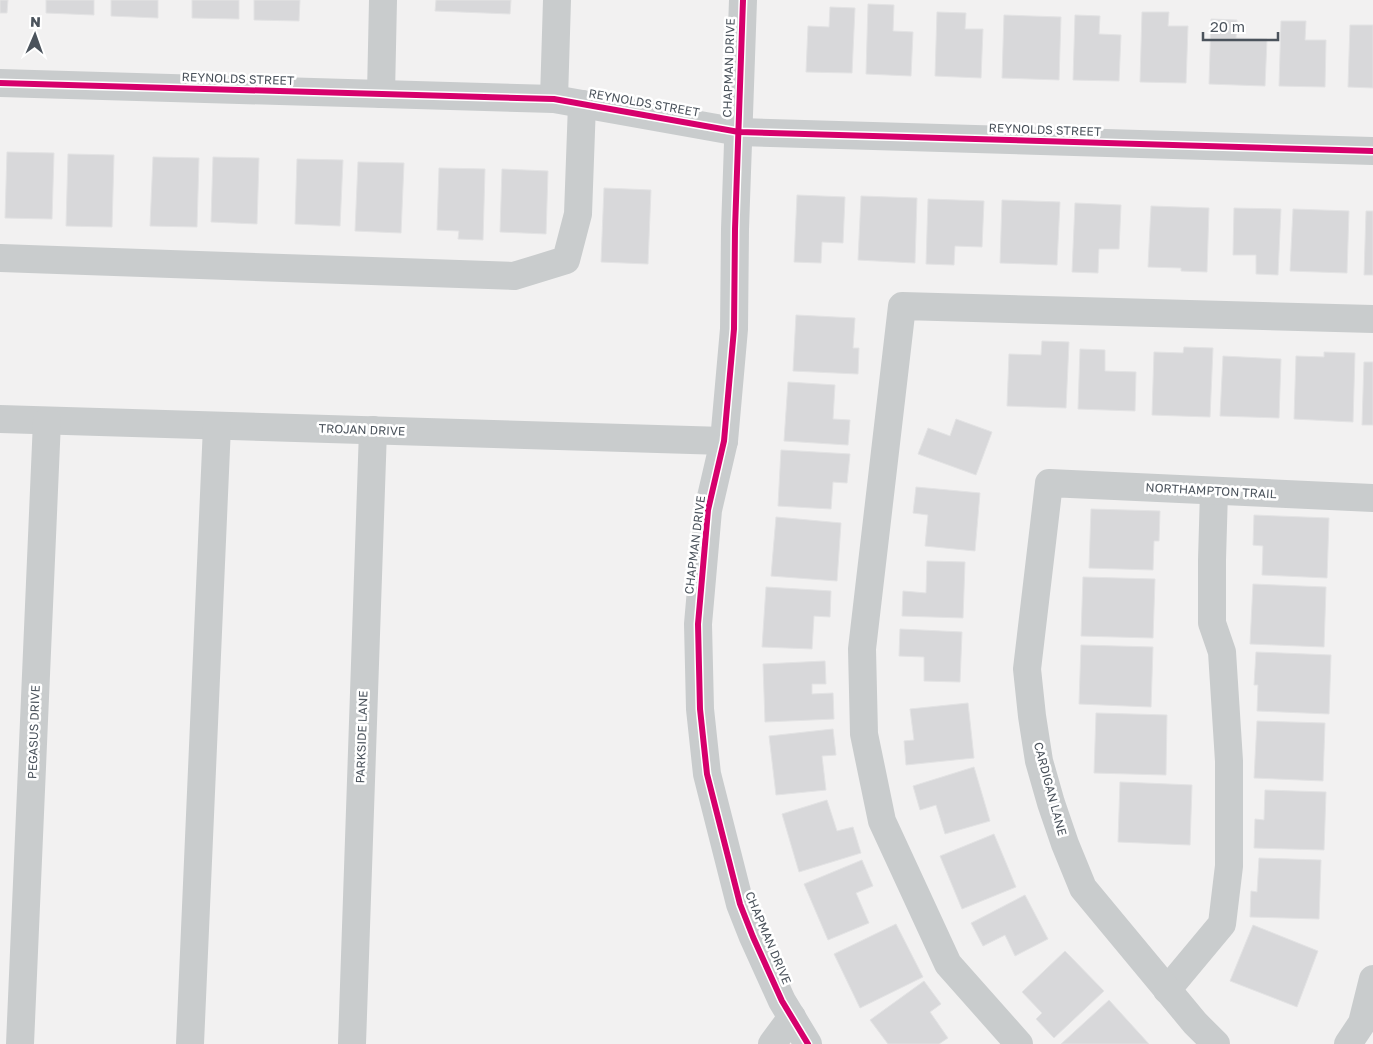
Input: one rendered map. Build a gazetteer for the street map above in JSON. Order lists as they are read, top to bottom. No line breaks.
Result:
{"streets":{"street":["CHAPMAN DRIVE","REYNOLDS STREET","TROJAN DRIVE","NORTHAMPTON TRAIL","PEGASUS DRIVE","PARKSIDE LANE","CARDIGAN LANE"]},"crossings":[["CHAPMAN DRIVE","REYNOLDS STREET"],["CHAPMAN DRIVE","TROJAN DRIVE"],["TROJAN DRIVE","PEGASUS DRIVE"],["TROJAN DRIVE","PARKSIDE LANE"],["NORTHAMPTON TRAIL","CARDIGAN LANE"]],"scale_bar":"20 m","north":"top"}
